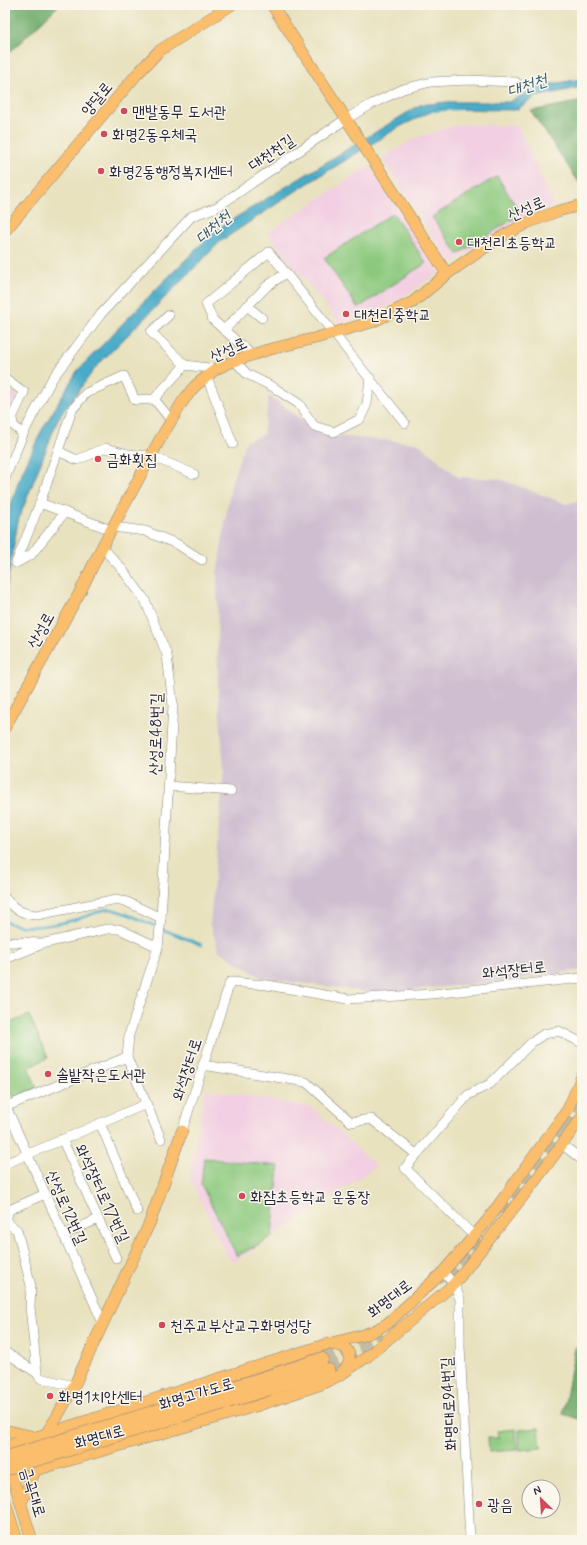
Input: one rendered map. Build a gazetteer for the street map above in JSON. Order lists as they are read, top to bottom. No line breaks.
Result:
{"streets":{"highway":["화명고가도로"],"main road":["양달로","산성로","와석장터로","화명대로","금곡대로"],"street":["대천천길","산성로48번길","와석장터로17번길","산성로12번길","화명대로94번길"]},"crossings":[["산성로","산성로48번길"],["와석장터로","산성로12번길"],["와석장터로","화명대로"],["와석장터로","화명고가도로"],["와석장터로","금곡대로"],["화명대로","화명고가도로"],["화명대로","화명대로94번길"],["화명대로","금곡대로"],["화명고가도로","금곡대로"]],"water":["대천천"],"places":["맨발동무 도서관","화명2동우체국","화명2동행정복지센터","대천리초등학교","대천리중학교","금화횟집","솔밭작은도서관","화잠초등학교 운동장","천주교부산교구화명성당","화명1치안센터","광음"],"north":"top left"}
